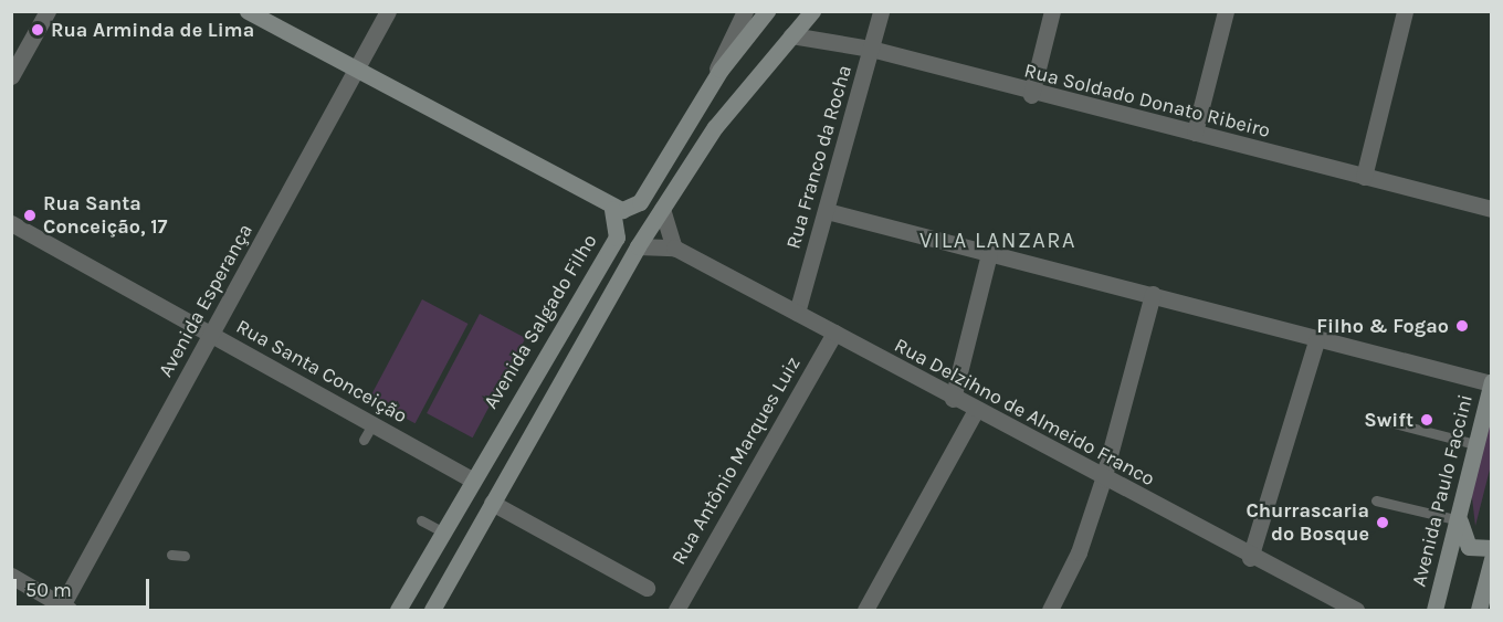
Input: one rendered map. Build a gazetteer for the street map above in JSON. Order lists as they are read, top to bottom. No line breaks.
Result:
{"streets":{"main road":["Avenida Salgado Filho","Avenida Paulo Faccini"],"street":["Rua Soldado Donato Ribeiro","Rua Franco da Rocha","Avenida Esperança","Rua Santa Conceição","Rua Delzihno de Almeido Franco","Rua Antônio Marques Luiz"]},"crossings":[["Rua Soldado Donato Ribeiro","Rua Franco da Rocha"],["Rua Franco da Rocha","Rua Delzihno de Almeido Franco"],["Avenida Esperança","Rua Santa Conceição"],["Avenida Salgado Filho","Rua Santa Conceição"],["Rua Delzihno de Almeido Franco","Rua Antônio Marques Luiz"]],"districts":["VILA LANZARA"],"places":["Rua Arminda de Lima","Rua Santa Conceição, 17","Filho & Fogao","Swift","Churrascaria do Bosque"],"scale_bar":"50 m"}
